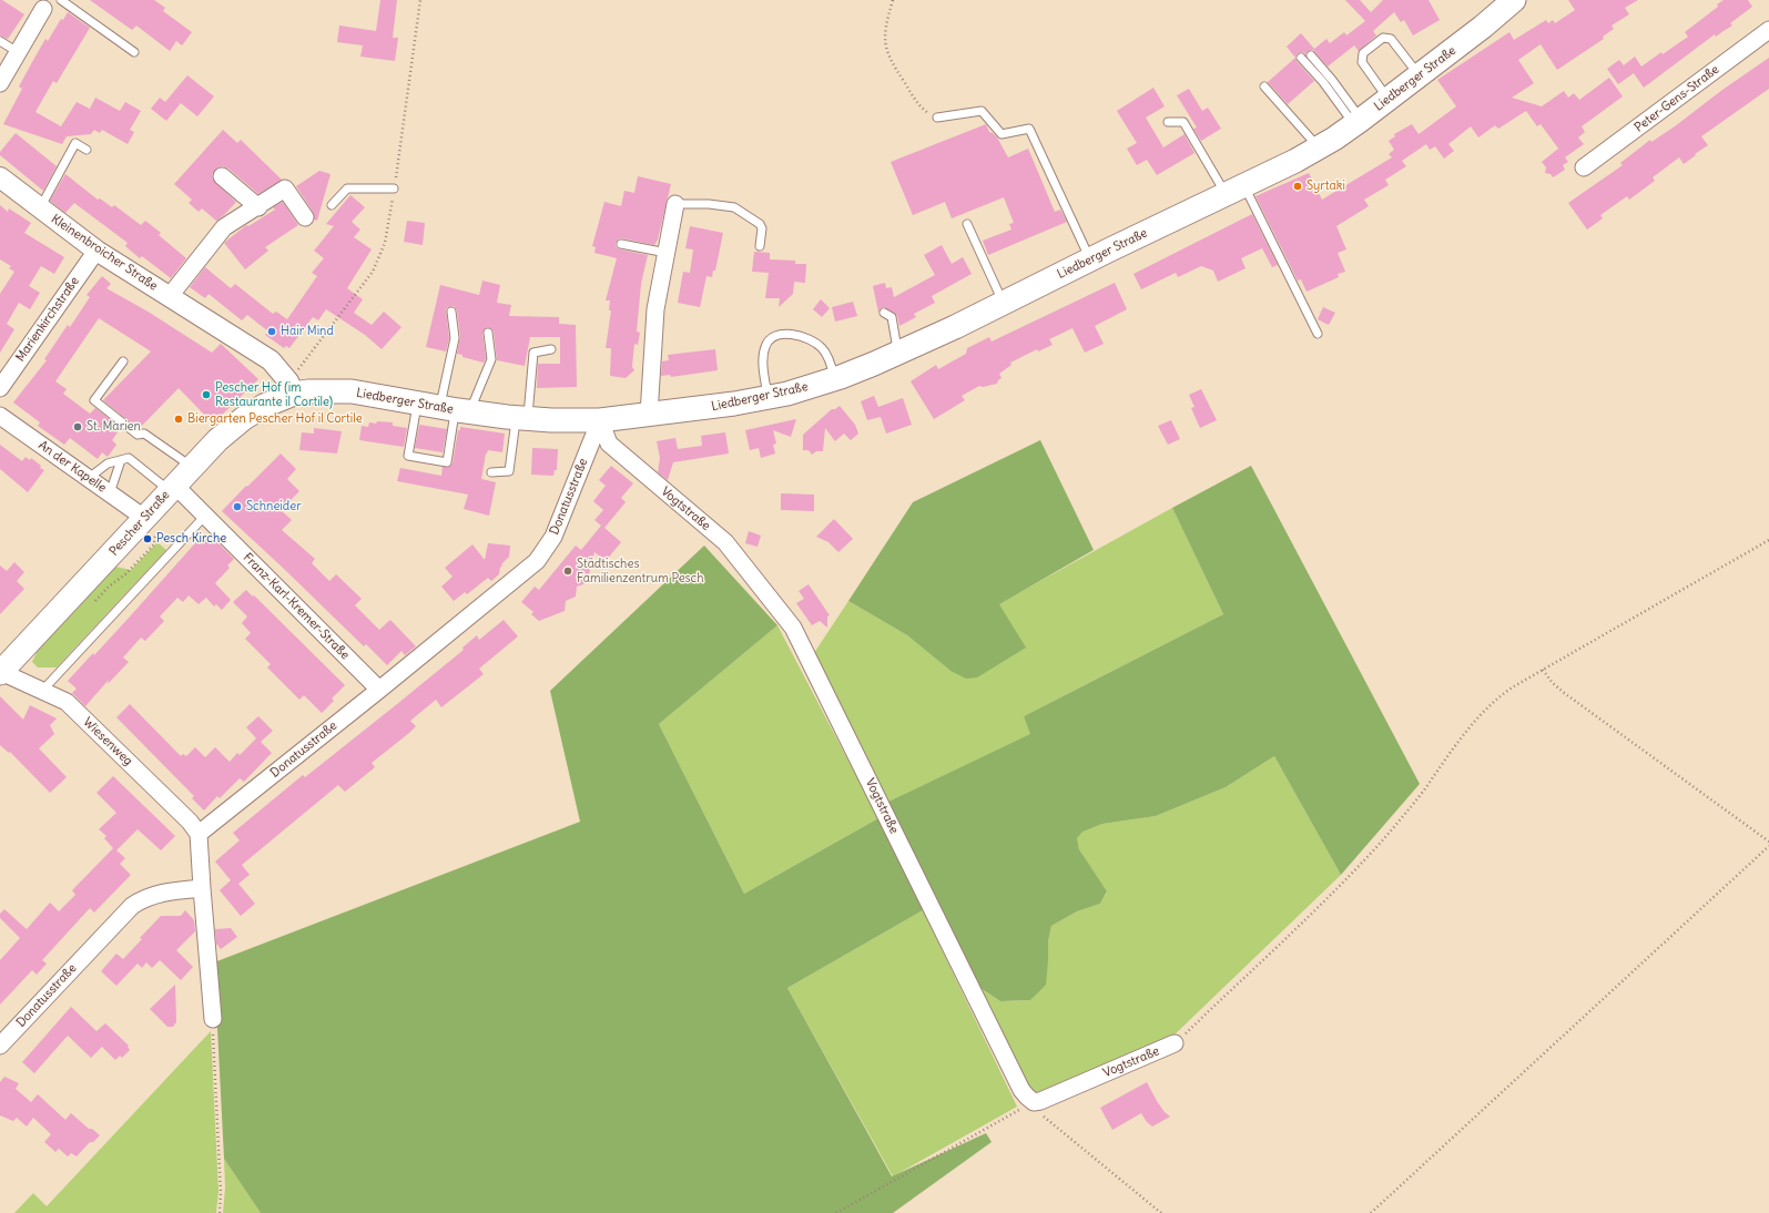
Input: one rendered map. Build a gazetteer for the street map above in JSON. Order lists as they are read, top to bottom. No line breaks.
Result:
{"streets":{"main road":["Liedberger Straße","Pescher Straße"],"street":["Peter-Gens-Straße","Kleinenbroicher Straße","Marienkirchstraße","An der Kapelle","Donatusstraße","Vogtstraße","Franz-Karl-Kremer-Straße","Wiesenweg"]},"crossings":[["Liedberger Straße","Kleinenbroicher Straße"],["Liedberger Straße","Donatusstraße"],["Liedberger Straße","Vogtstraße"],["Liedberger Straße","Pescher Straße"],["Kleinenbroicher Straße","Marienkirchstraße"],["Kleinenbroicher Straße","Pescher Straße"],["An der Kapelle","Pescher Straße"],["Donatusstraße","Vogtstraße"],["Donatusstraße","Franz-Karl-Kremer-Straße"],["Donatusstraße","Wiesenweg"],["Pescher Straße","Franz-Karl-Kremer-Straße"],["Pescher Straße","Wiesenweg"]],"places":["Syrtaki","Hair Mind","Pescher Hof (im Restaurante il Cortile)","Biergarten Pescher Hof il Cortile","St. Marien","Schneider","Pesch Kirche","Städtisches Familienzentrum Pesch"]}
